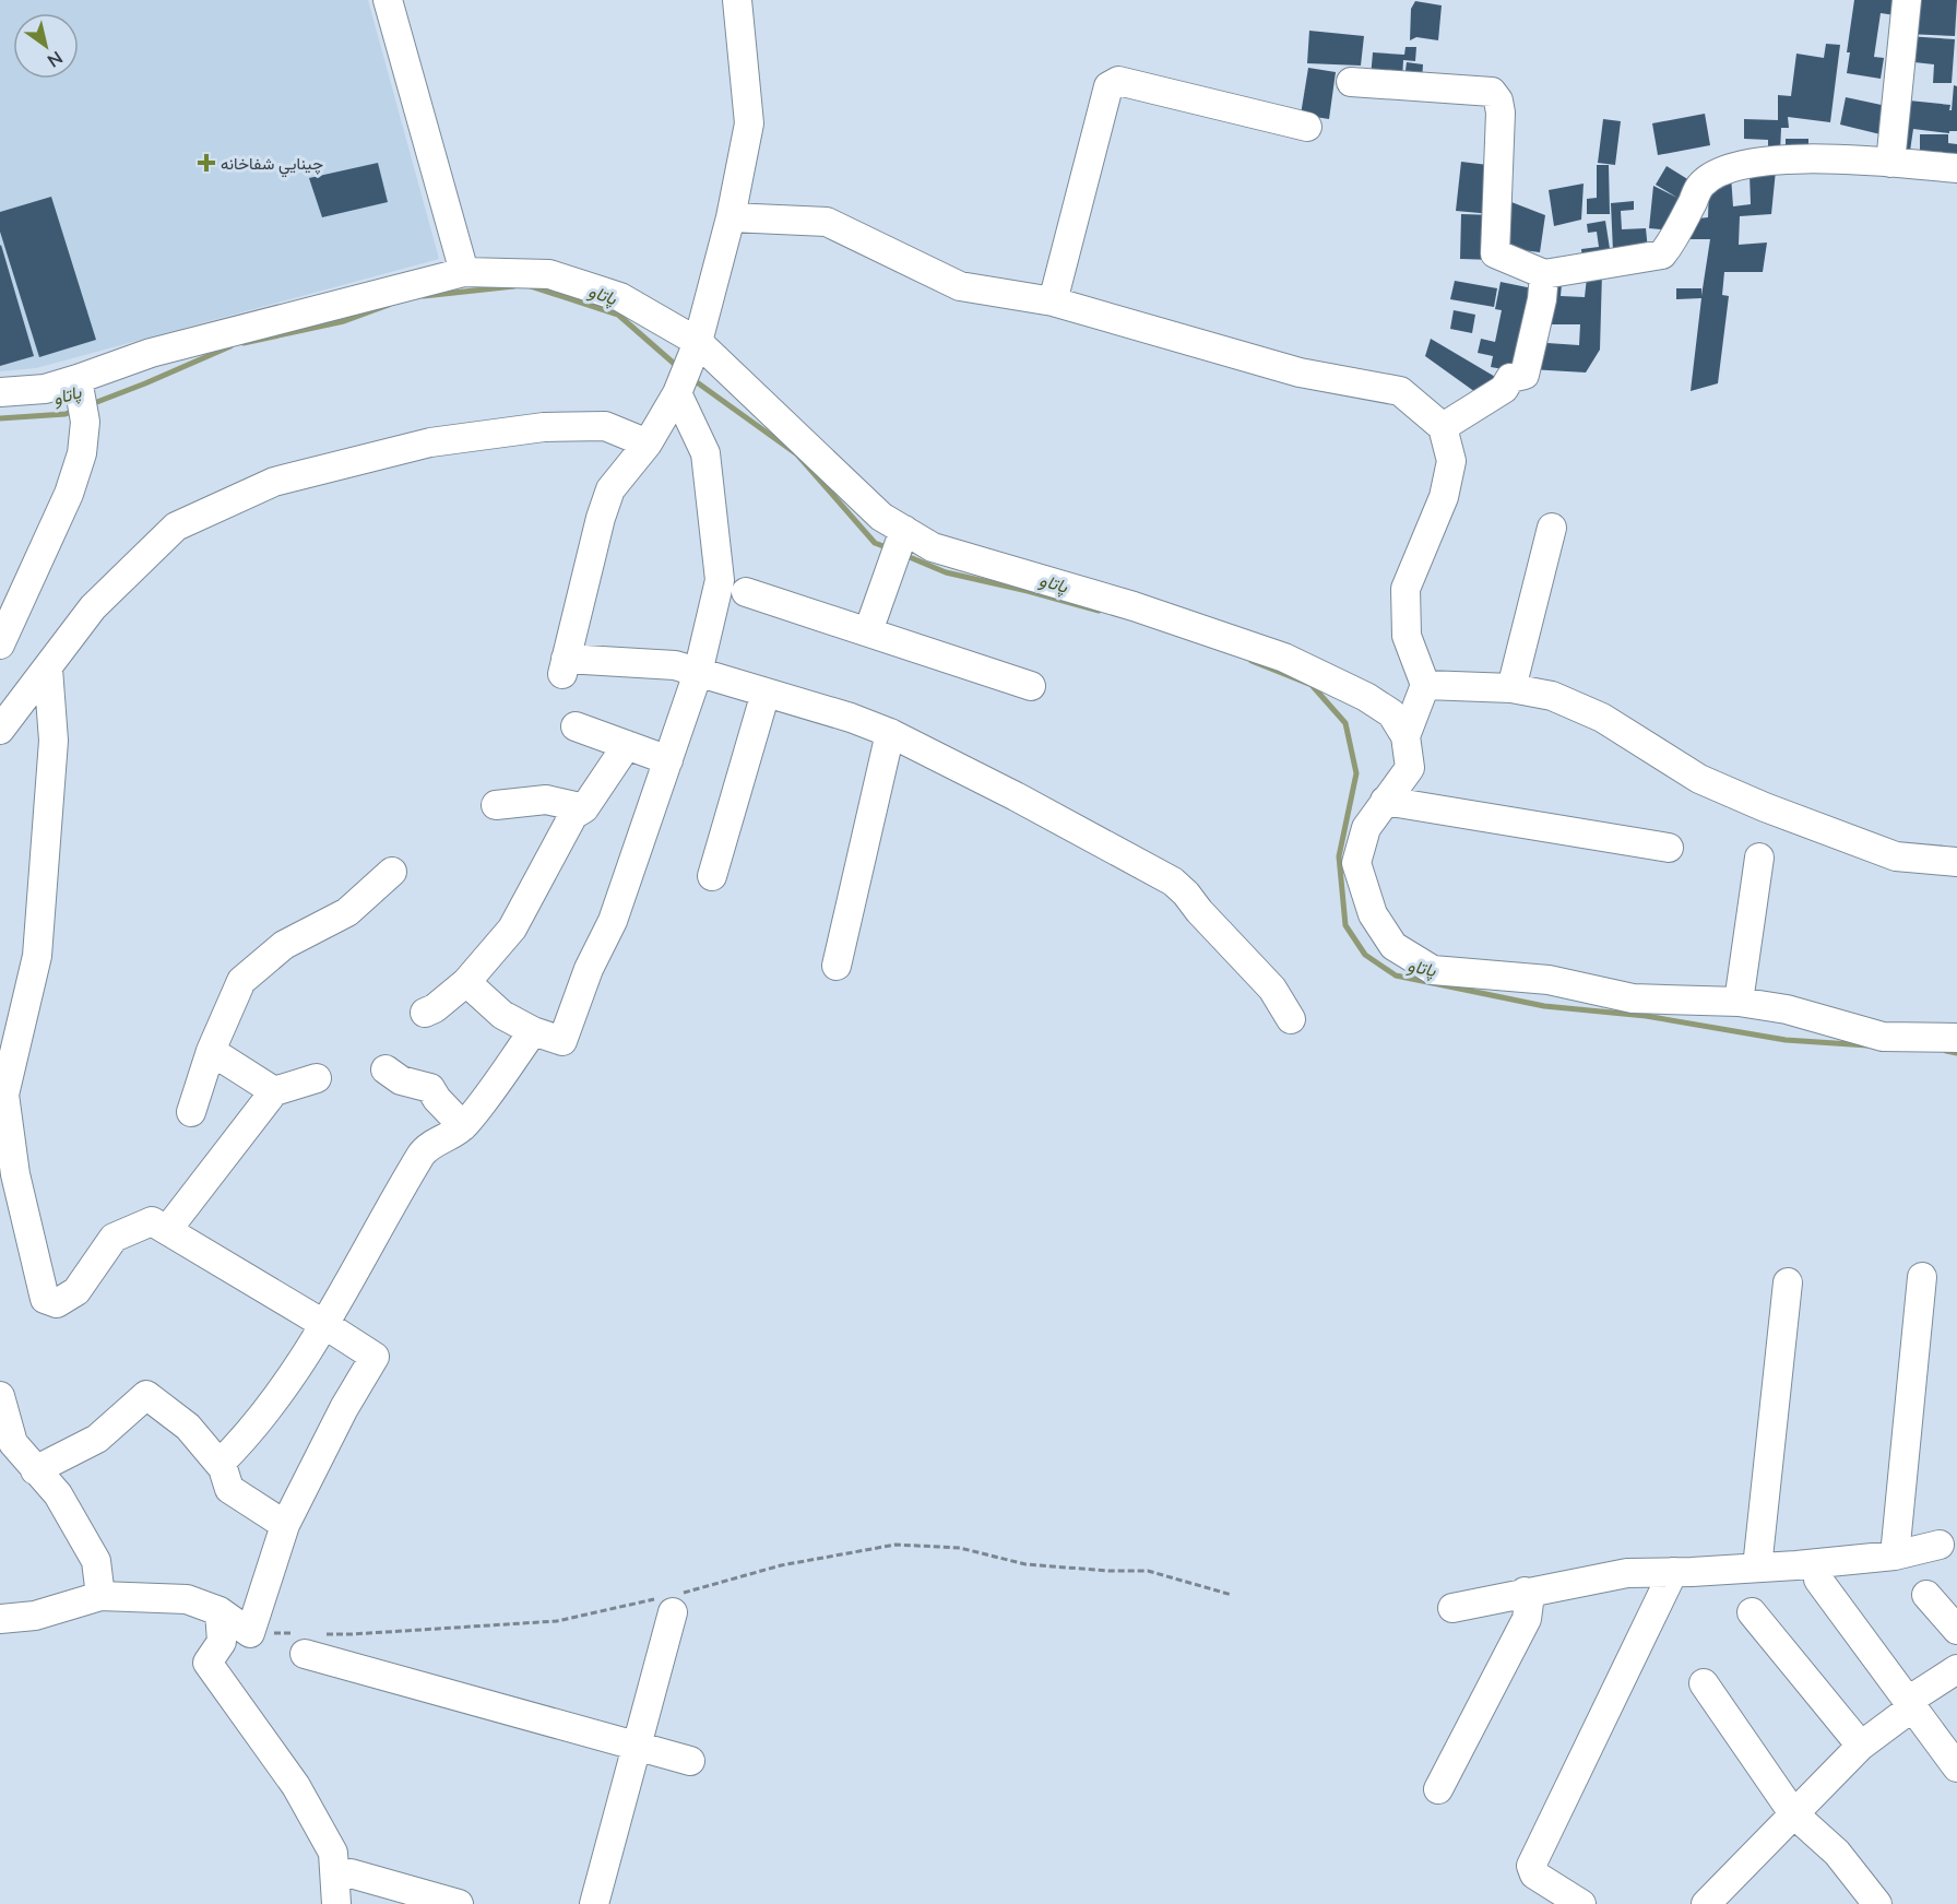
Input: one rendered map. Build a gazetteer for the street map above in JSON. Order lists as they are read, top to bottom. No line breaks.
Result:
{"water":["پاتاو"],"places":{"health":["چينايي شفاخانه"]},"north":"bottom right"}
